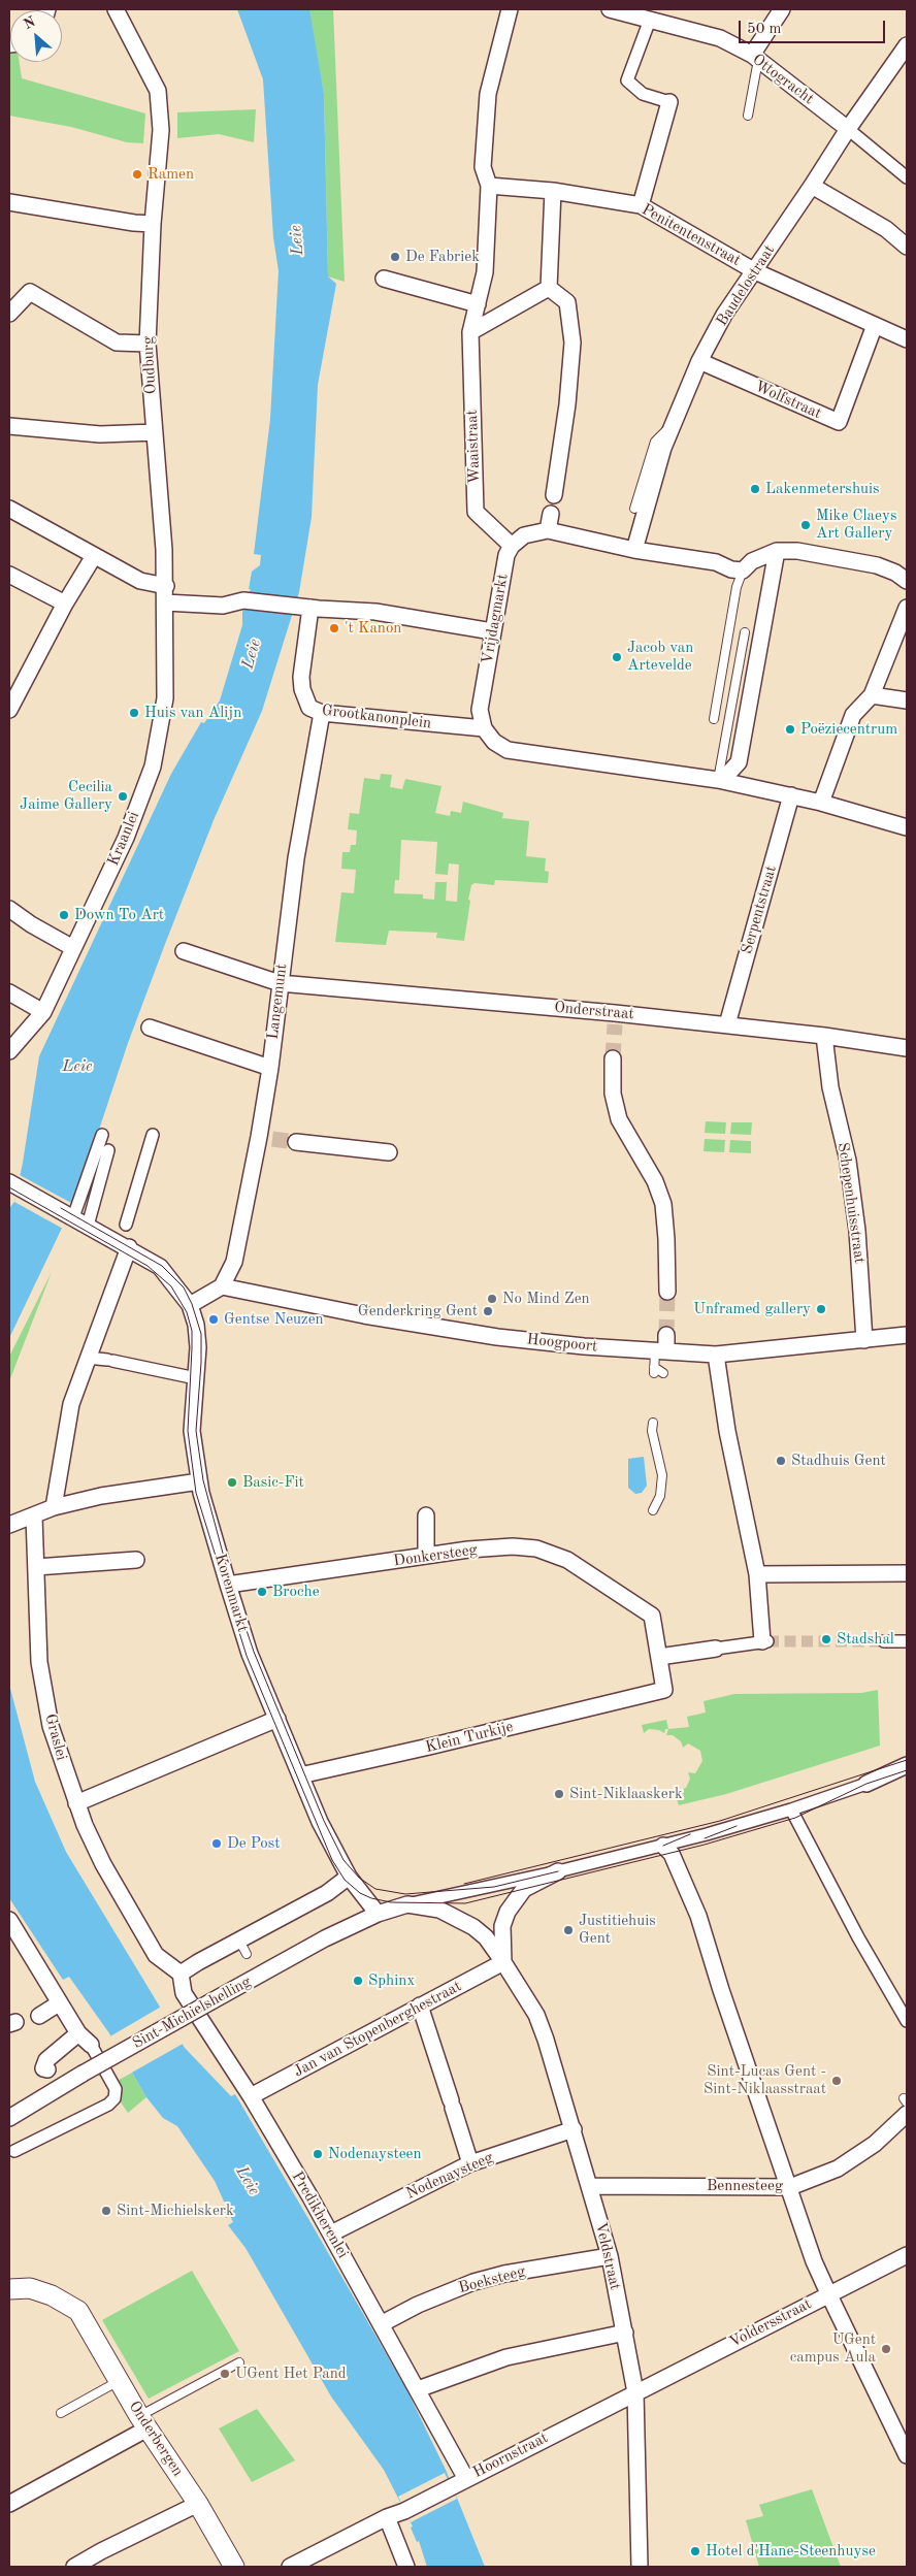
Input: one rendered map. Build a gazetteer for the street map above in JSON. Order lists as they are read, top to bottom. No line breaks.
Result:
{"streets":{"street":["Ottogracht","Penitentenstraat","Baudelostraat","Oudburg","Wolfstraat","Waaistraat","Vrijdagmarkt","Grootkanonplein","Kraanlei","Serpentstraat","Langemunt","Onderstraat","Schepenhuisstraat","Hoogpoort","Donkersteeg","Korenmarkt","Graslei","Klein Turkije","Sint-Michielshelling","Jan van Stopenberghestraat","Nodenaysteeg","Bennesteeg","Predikherenlei","Veldstraat","Boeksteeg","Voldersstraat","Onderbergen","Hoornstraat"]},"crossings":[["Ottogracht","Baudelostraat"],["Penitentenstraat","Baudelostraat"],["Penitentenstraat","Wolfstraat"],["Penitentenstraat","Waaistraat"],["Baudelostraat","Wolfstraat"],["Oudburg","Kraanlei"],["Waaistraat","Vrijdagmarkt"],["Vrijdagmarkt","Grootkanonplein"],["Grootkanonplein","Langemunt"],["Serpentstraat","Onderstraat"],["Langemunt","Onderstraat"],["Langemunt","Hoogpoort"],["Onderstraat","Schepenhuisstraat"],["Schepenhuisstraat","Hoogpoort"],["Donkersteeg","Korenmarkt"],["Donkersteeg","Klein Turkije"],["Korenmarkt","Klein Turkije"],["Korenmarkt","Sint-Michielshelling"],["Graslei","Predikherenlei"],["Jan van Stopenberghestraat","Predikherenlei"],["Jan van Stopenberghestraat","Veldstraat"],["Nodenaysteeg","Predikherenlei"],["Nodenaysteeg","Veldstraat"],["Bennesteeg","Veldstraat"],["Predikherenlei","Boeksteeg"],["Predikherenlei","Hoornstraat"],["Veldstraat","Boeksteeg"],["Veldstraat","Voldersstraat"],["Veldstraat","Hoornstraat"],["Voldersstraat","Hoornstraat"]],"water":["Leie"],"places":["Ramen","De Fabriek","Lakenmetershuis","Mike Claeys Art Gallery","'t Kanon","Jacob van Artevelde","Huis van Alijn","Poëziecentrum","Cecilia Jaime Gallery","Down To Art","No Mind Zen","Unframed gallery","Genderkring Gent","Gentse Neuzen","Stadhuis Gent","Basic-Fit","Broche","Stadshal","Sint-Niklaaskerk","De Post","Justitiehuis Gent","Sphinx","Sint-Lucas Gent - Sint-Niklaasstraat","Nodenaysteen","Sint-Michielskerk","UGent campus Aula","UGent Het Pand","Hotel d'Hane-Steenhuyse"],"scale_bar":"50 m","north":"top left"}
